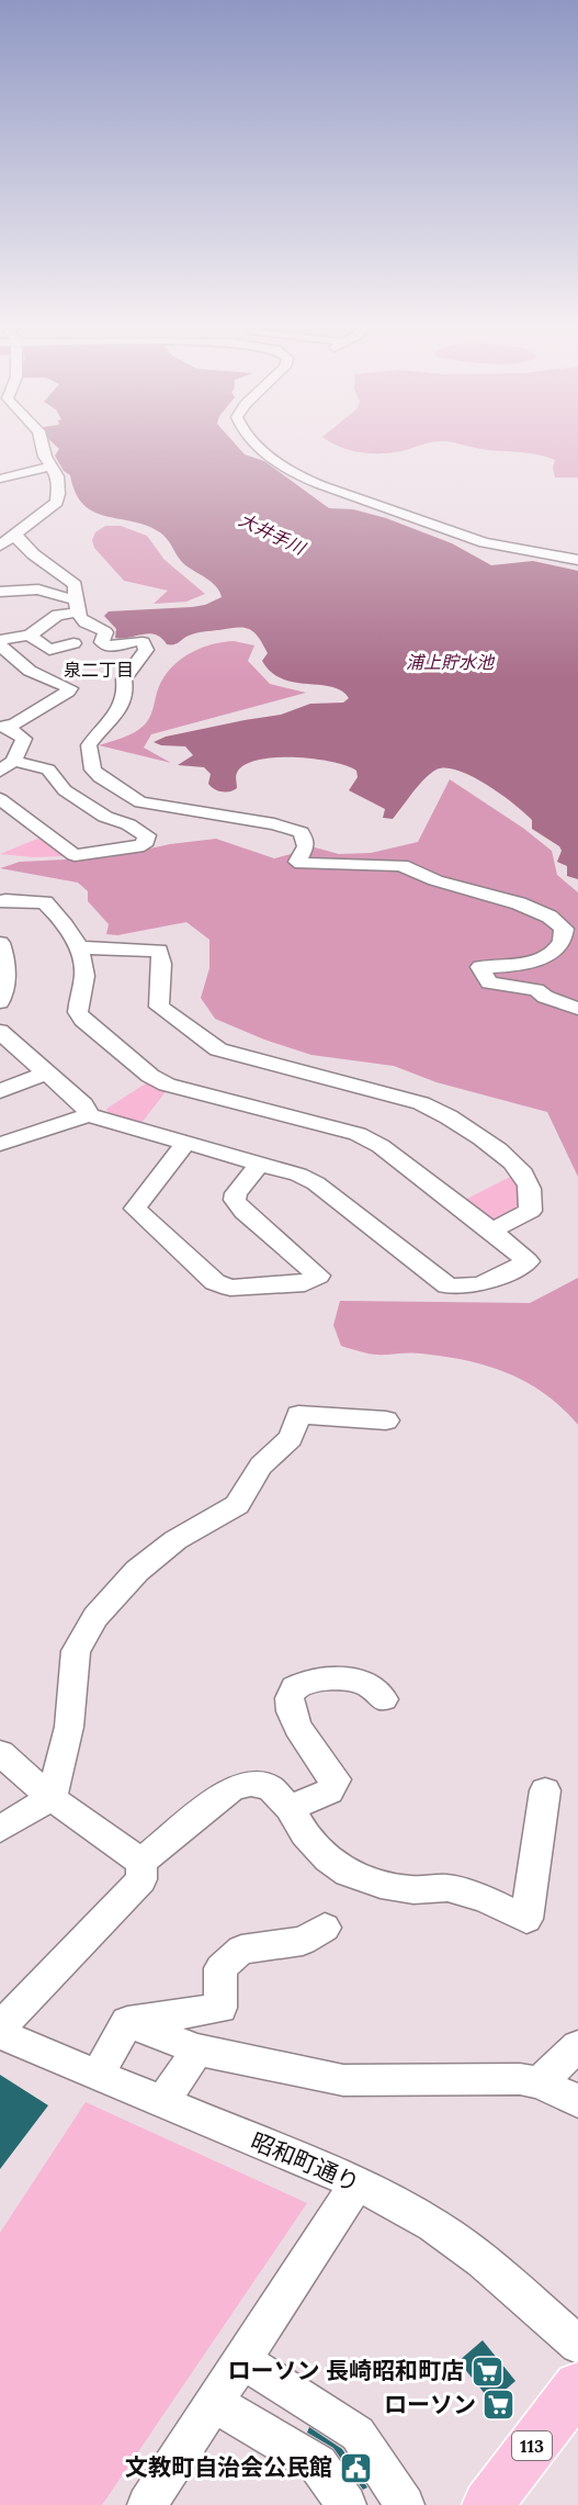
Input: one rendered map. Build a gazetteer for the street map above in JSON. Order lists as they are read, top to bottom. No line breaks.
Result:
{"streets":{"main road":["113"],"street":["昭和町通り"]},"districts":["泉二丁目"],"water":["大井手川","浦上貯水池"],"places":{"supermarket":["ローソン 長崎昭和町店","ローソン"],"public building":["文教町自治会公民館"]}}
